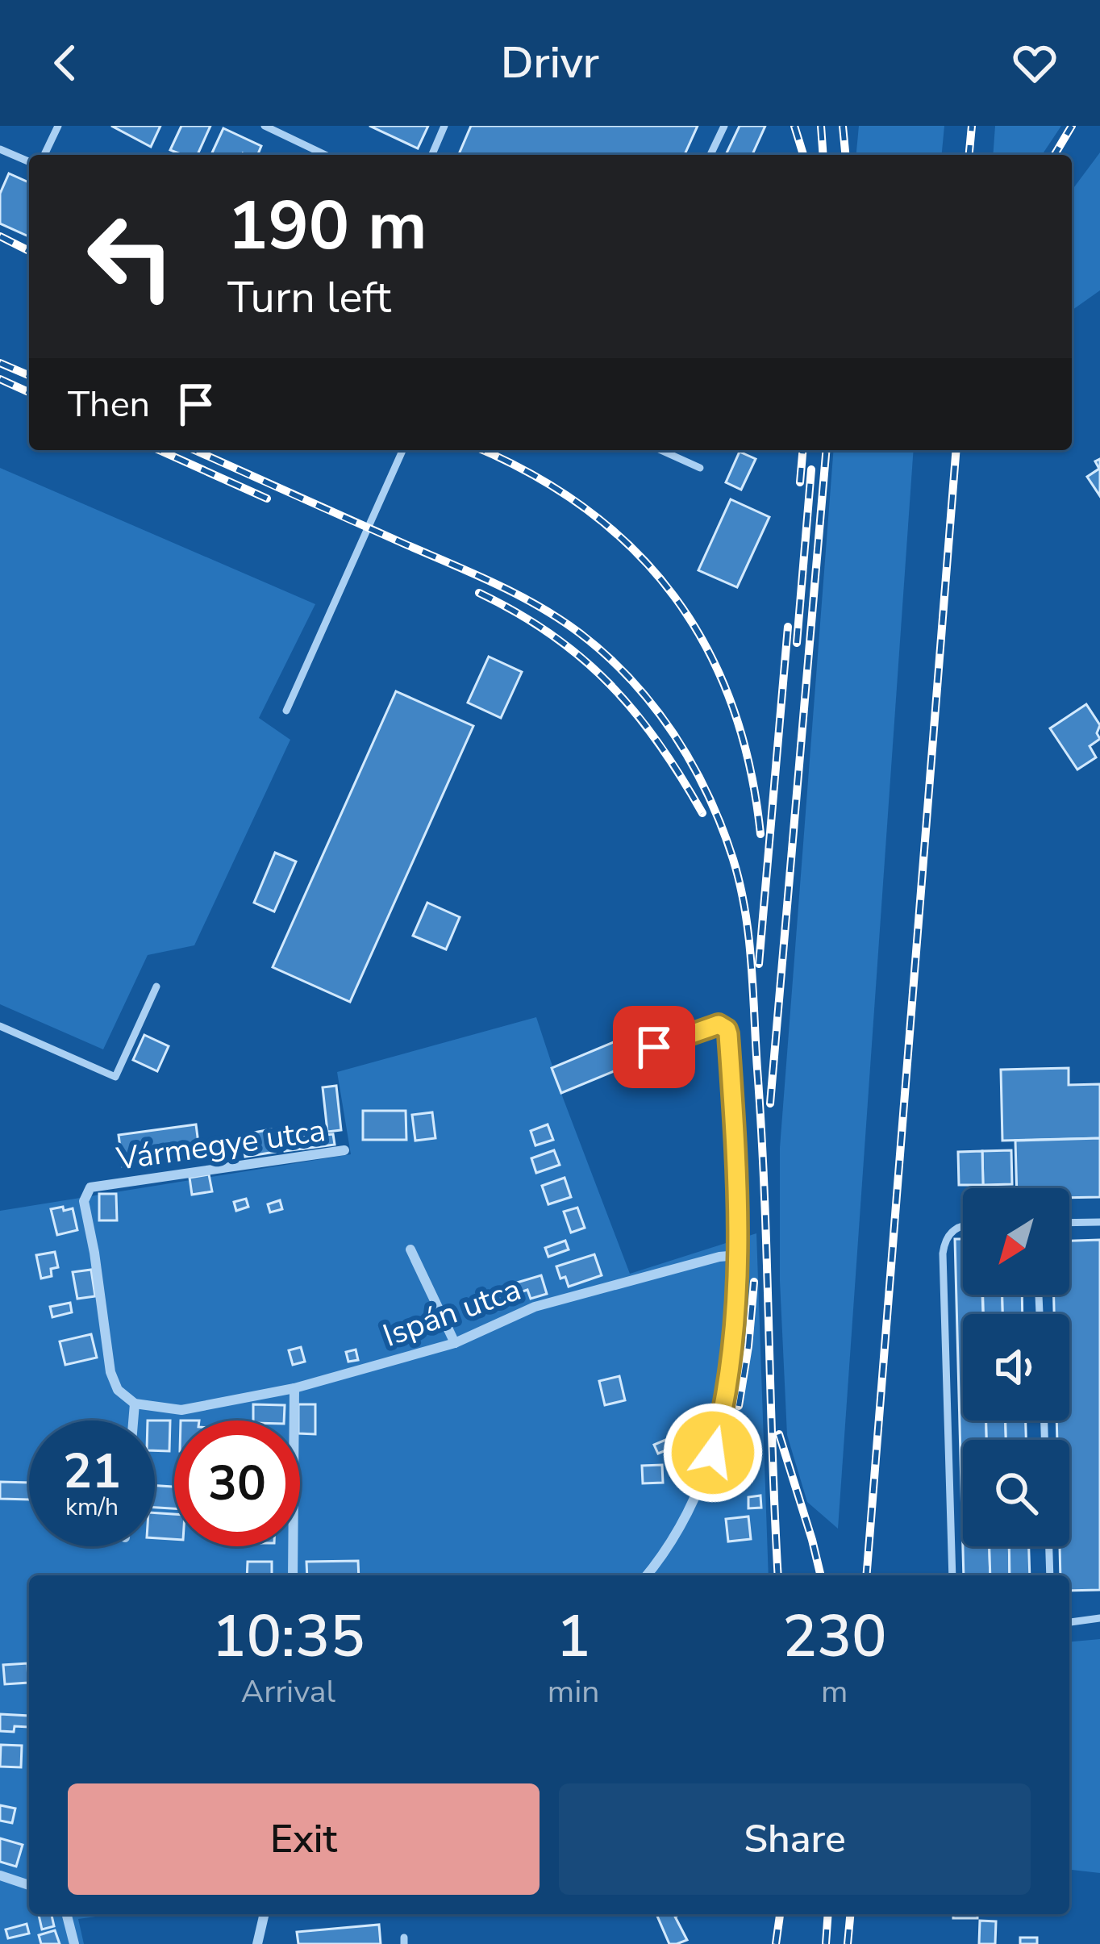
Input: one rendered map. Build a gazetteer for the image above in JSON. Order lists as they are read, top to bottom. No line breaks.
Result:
{"streets":{"street":["Vármegye utca","Ispán utca"]},"crossings":[["Vármegye utca","Ispán utca"]],"north":"bottom left","page":{"header":"Drivr","turn":["190 m","Turn left"],"then":"Then","speed":"21 km/h","limit":"30","eta":["10:35","Arrival","1","min","230","m"],"buttons":["Exit","Share"]}}
